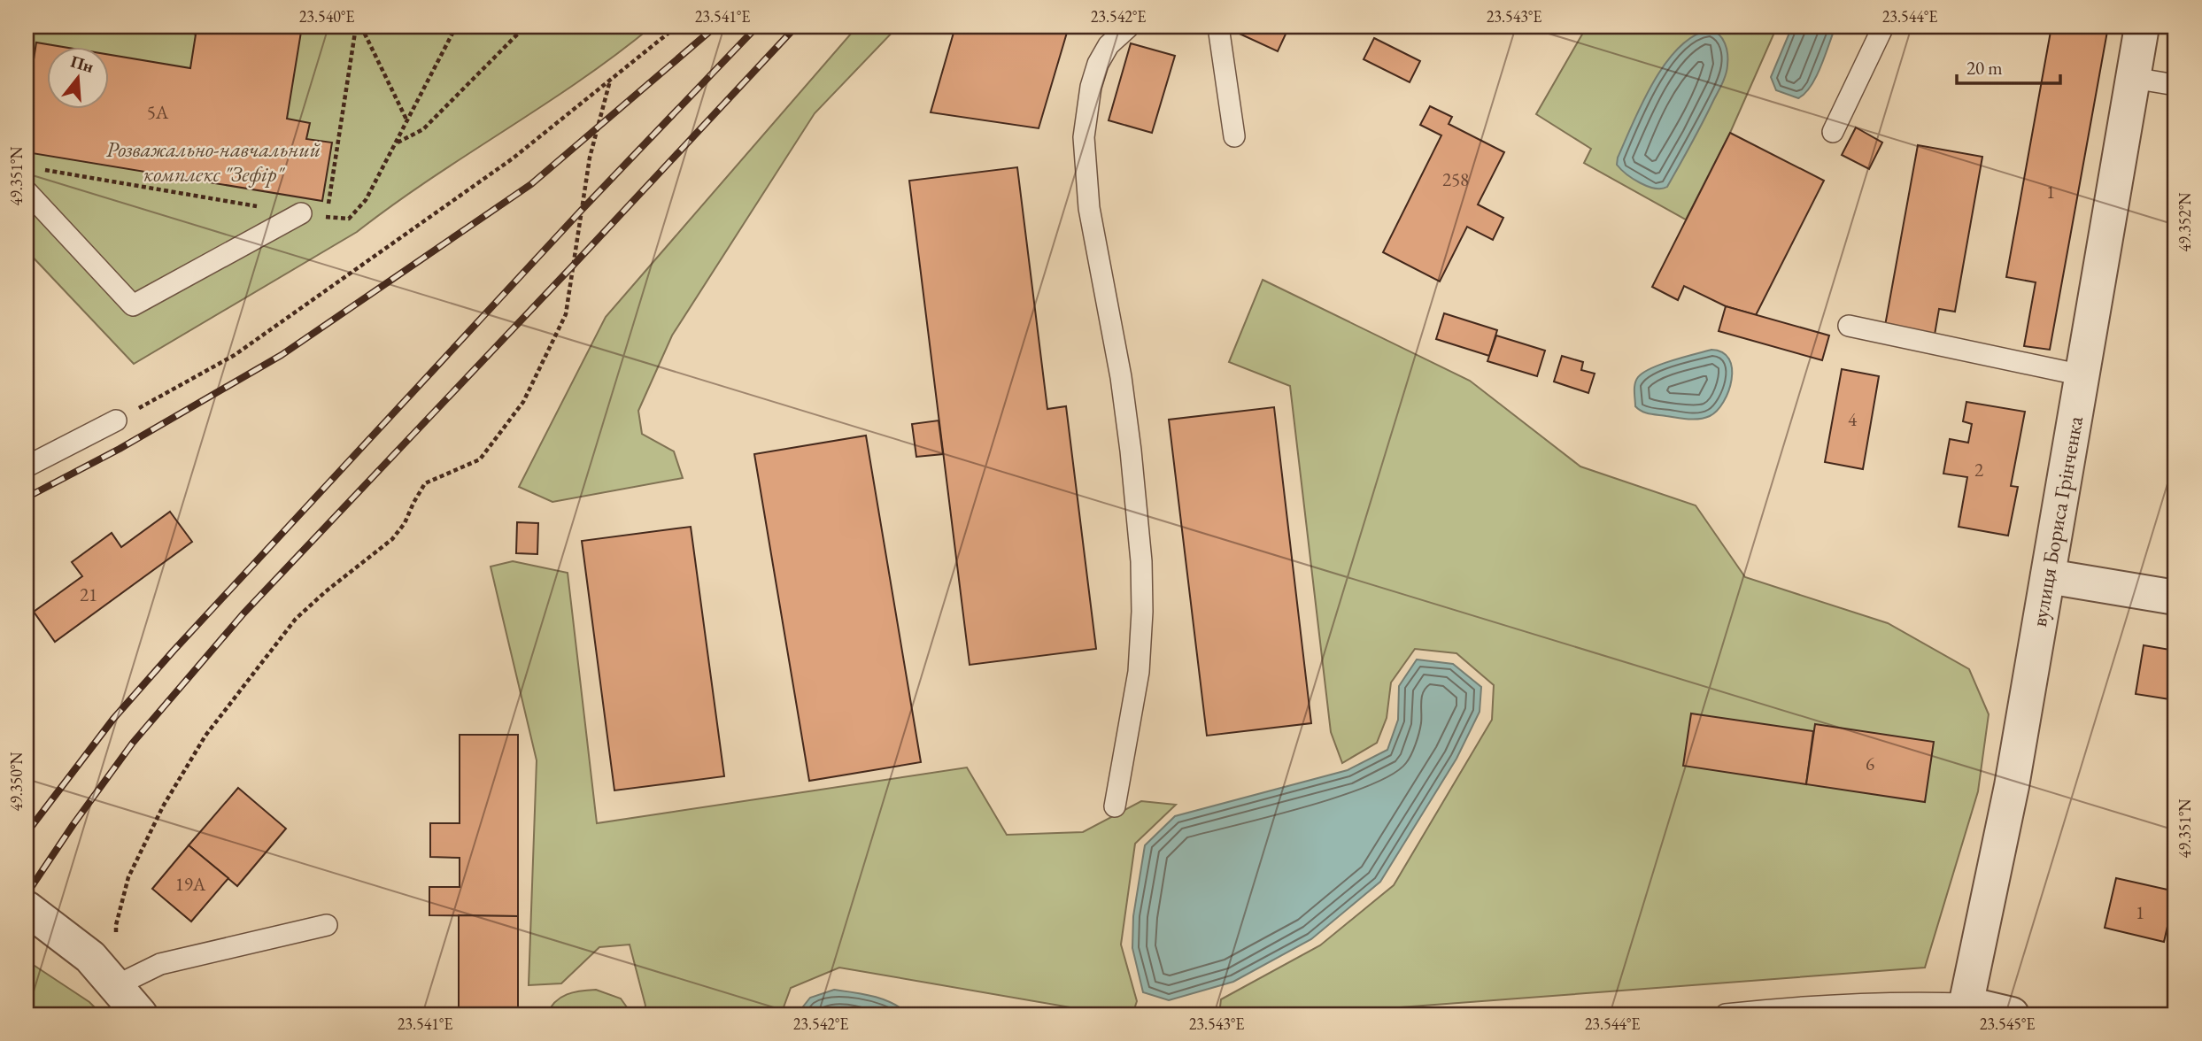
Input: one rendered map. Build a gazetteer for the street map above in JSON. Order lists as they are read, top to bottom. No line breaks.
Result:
{"streets":{"street":["вулиця Бориса Грінченка"]},"parks":["Розважально-навчальний комплекс \"Зефір\""],"house_numbers":["5А","258","1","4","2","21","6","19А","1"],"scale_bar":"20 m","north":"top","coordinates":["23.540°E","23.541°E","23.542°E","23.543°E","23.544°E","49.351°N","49.352°N","49.350°N","23.545°E"]}
